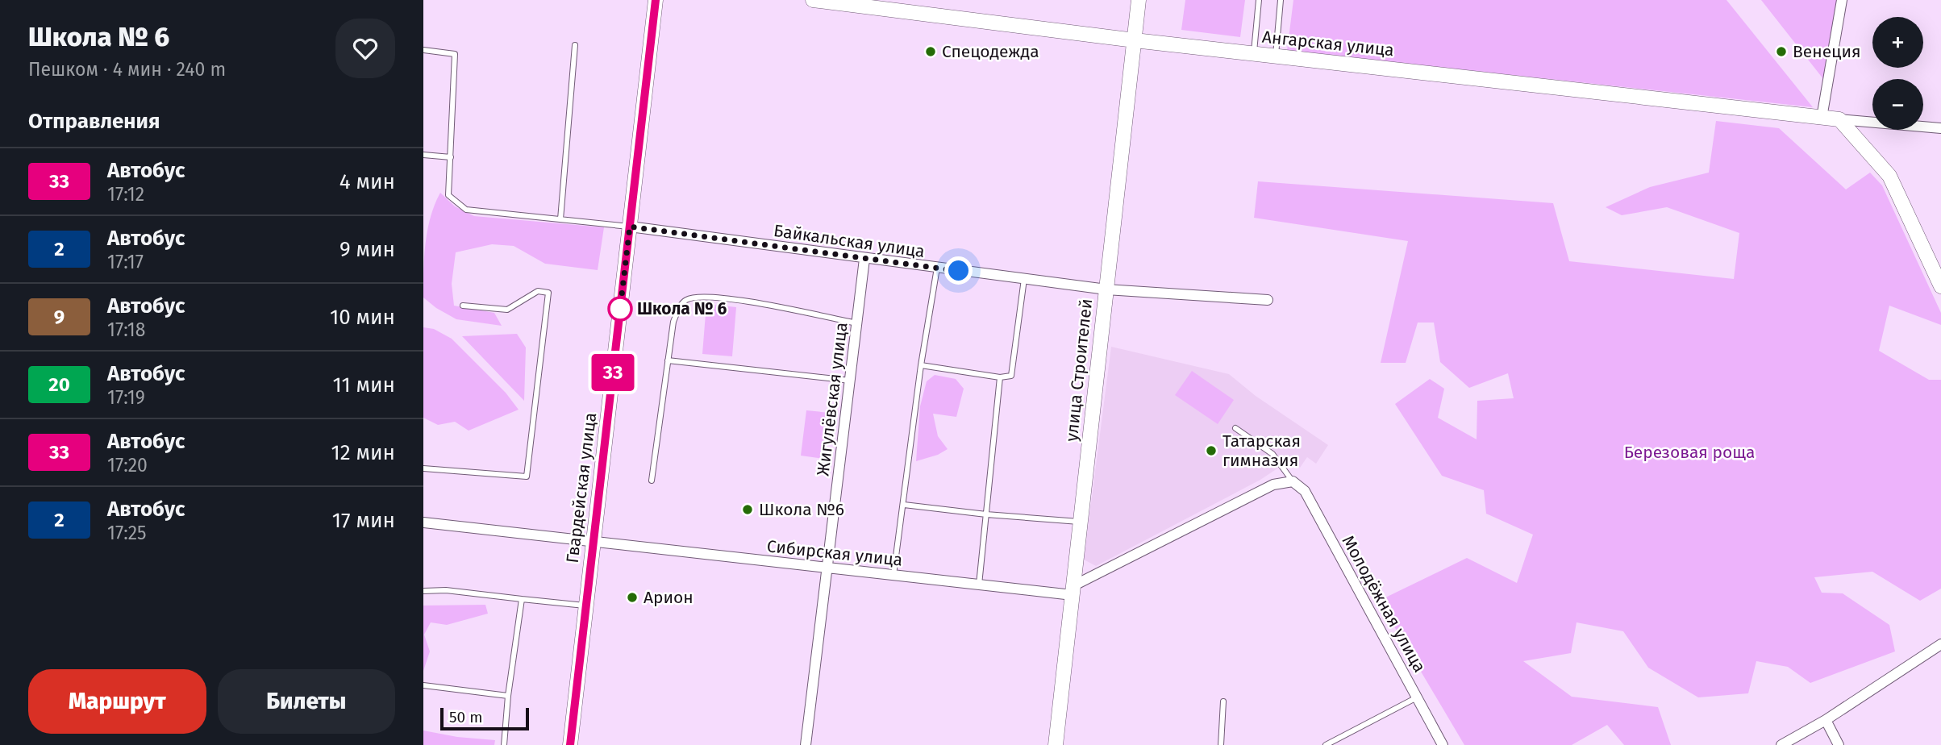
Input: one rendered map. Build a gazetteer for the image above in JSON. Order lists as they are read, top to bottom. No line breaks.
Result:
{"streets":{"street":["Ангарская улица","Байкальская улица","улица Строителей","Жигулёвская улица","Гвардейская улица","Сибирская улица","Молодёжная улица"]},"crossings":[["Ангарская улица","улица Строителей"],["Байкальская улица","улица Строителей"],["Байкальская улица","Жигулёвская улица"],["Байкальская улица","Гвардейская улица"],["улица Строителей","Сибирская улица"],["Жигулёвская улица","Сибирская улица"],["Гвардейская улица","Сибирская улица"]],"parks":["Березовая роща"],"places":["Спецодежда","Венеция","Школа № 6","Татарская гимназия","Школа №6","Арион"],"lines":["bus line 33"],"scale_bar":"50 m","page":{"heading":[["Школа № 6","Пешком · 4 мин · 240 m"],"Отправления"],"on_map":"33","map_buttons":["+","−"],"list":[{"mark":"33","name":"Автобус","note":"17:12","value":"4 мин"},{"mark":"2","name":"Автобус","note":"17:17","value":"9 мин"},{"mark":"9","name":"Автобус","note":"17:18","value":"10 мин"},{"mark":"20","name":"Автобус","note":"17:19","value":"11 мин"},{"mark":"33","name":"Автобус","note":"17:20","value":"12 мин"},{"mark":"2","name":"Автобус","note":"17:25","value":"17 мин"}],"buttons":["Маршрут","Билеты"],"scale":"50 m"}}
